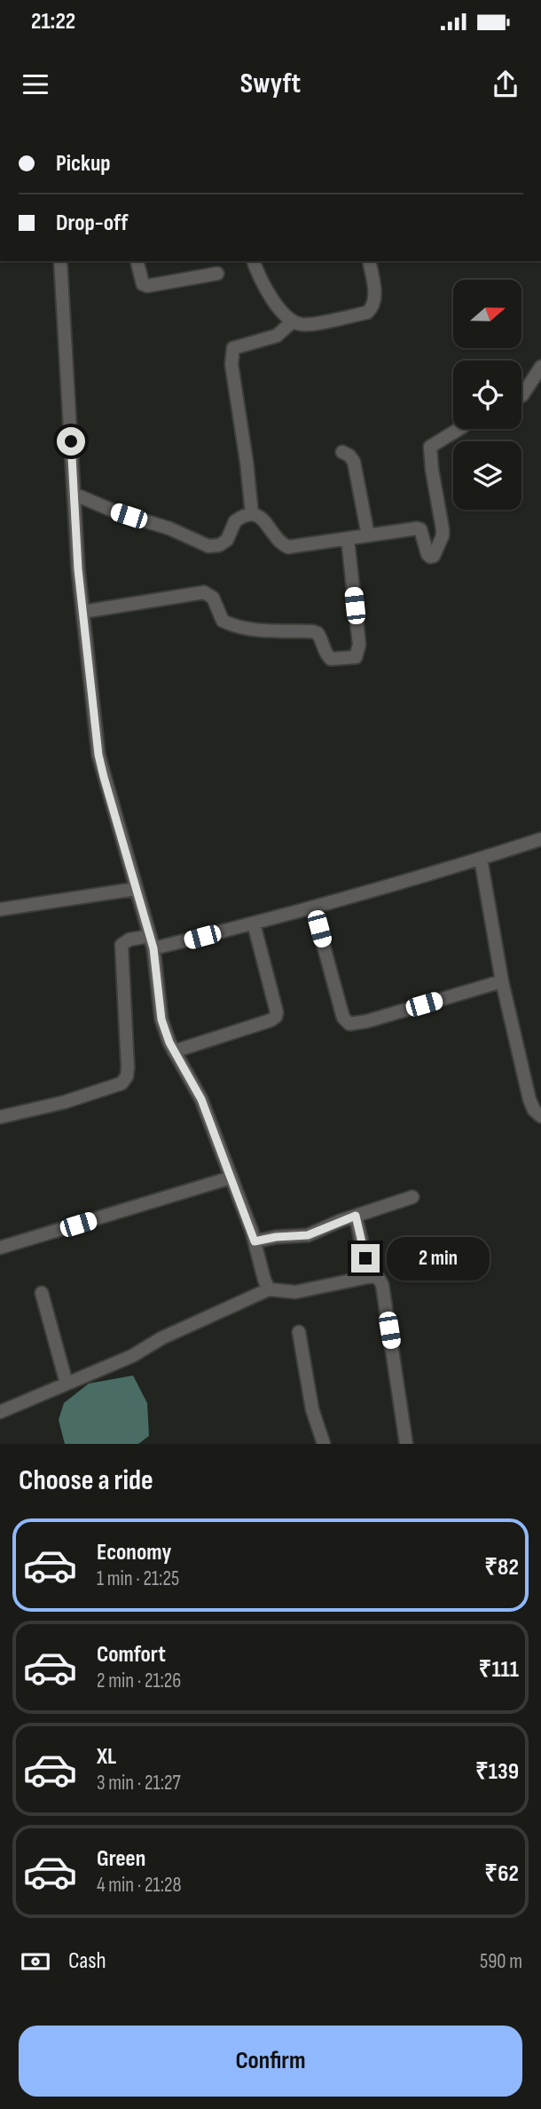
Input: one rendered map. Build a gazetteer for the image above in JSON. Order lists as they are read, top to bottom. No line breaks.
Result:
{"north":"right","page":{"status":"21:22","header":"Swyft","banner":["Pickup","Drop-off"],"bubble":"2 min","heading":"Choose a ride","list":[{"name":"Economy","note":"1 min · 21:25","value":"₹82"},{"name":"Comfort","note":"2 min · 21:26","value":"₹111"},{"name":"XL","note":"3 min · 21:27","value":"₹139"},{"name":"Green","note":"4 min · 21:28","value":"₹62"}],"pay":["Cash","590 m"],"buttons":"Confirm"}}
